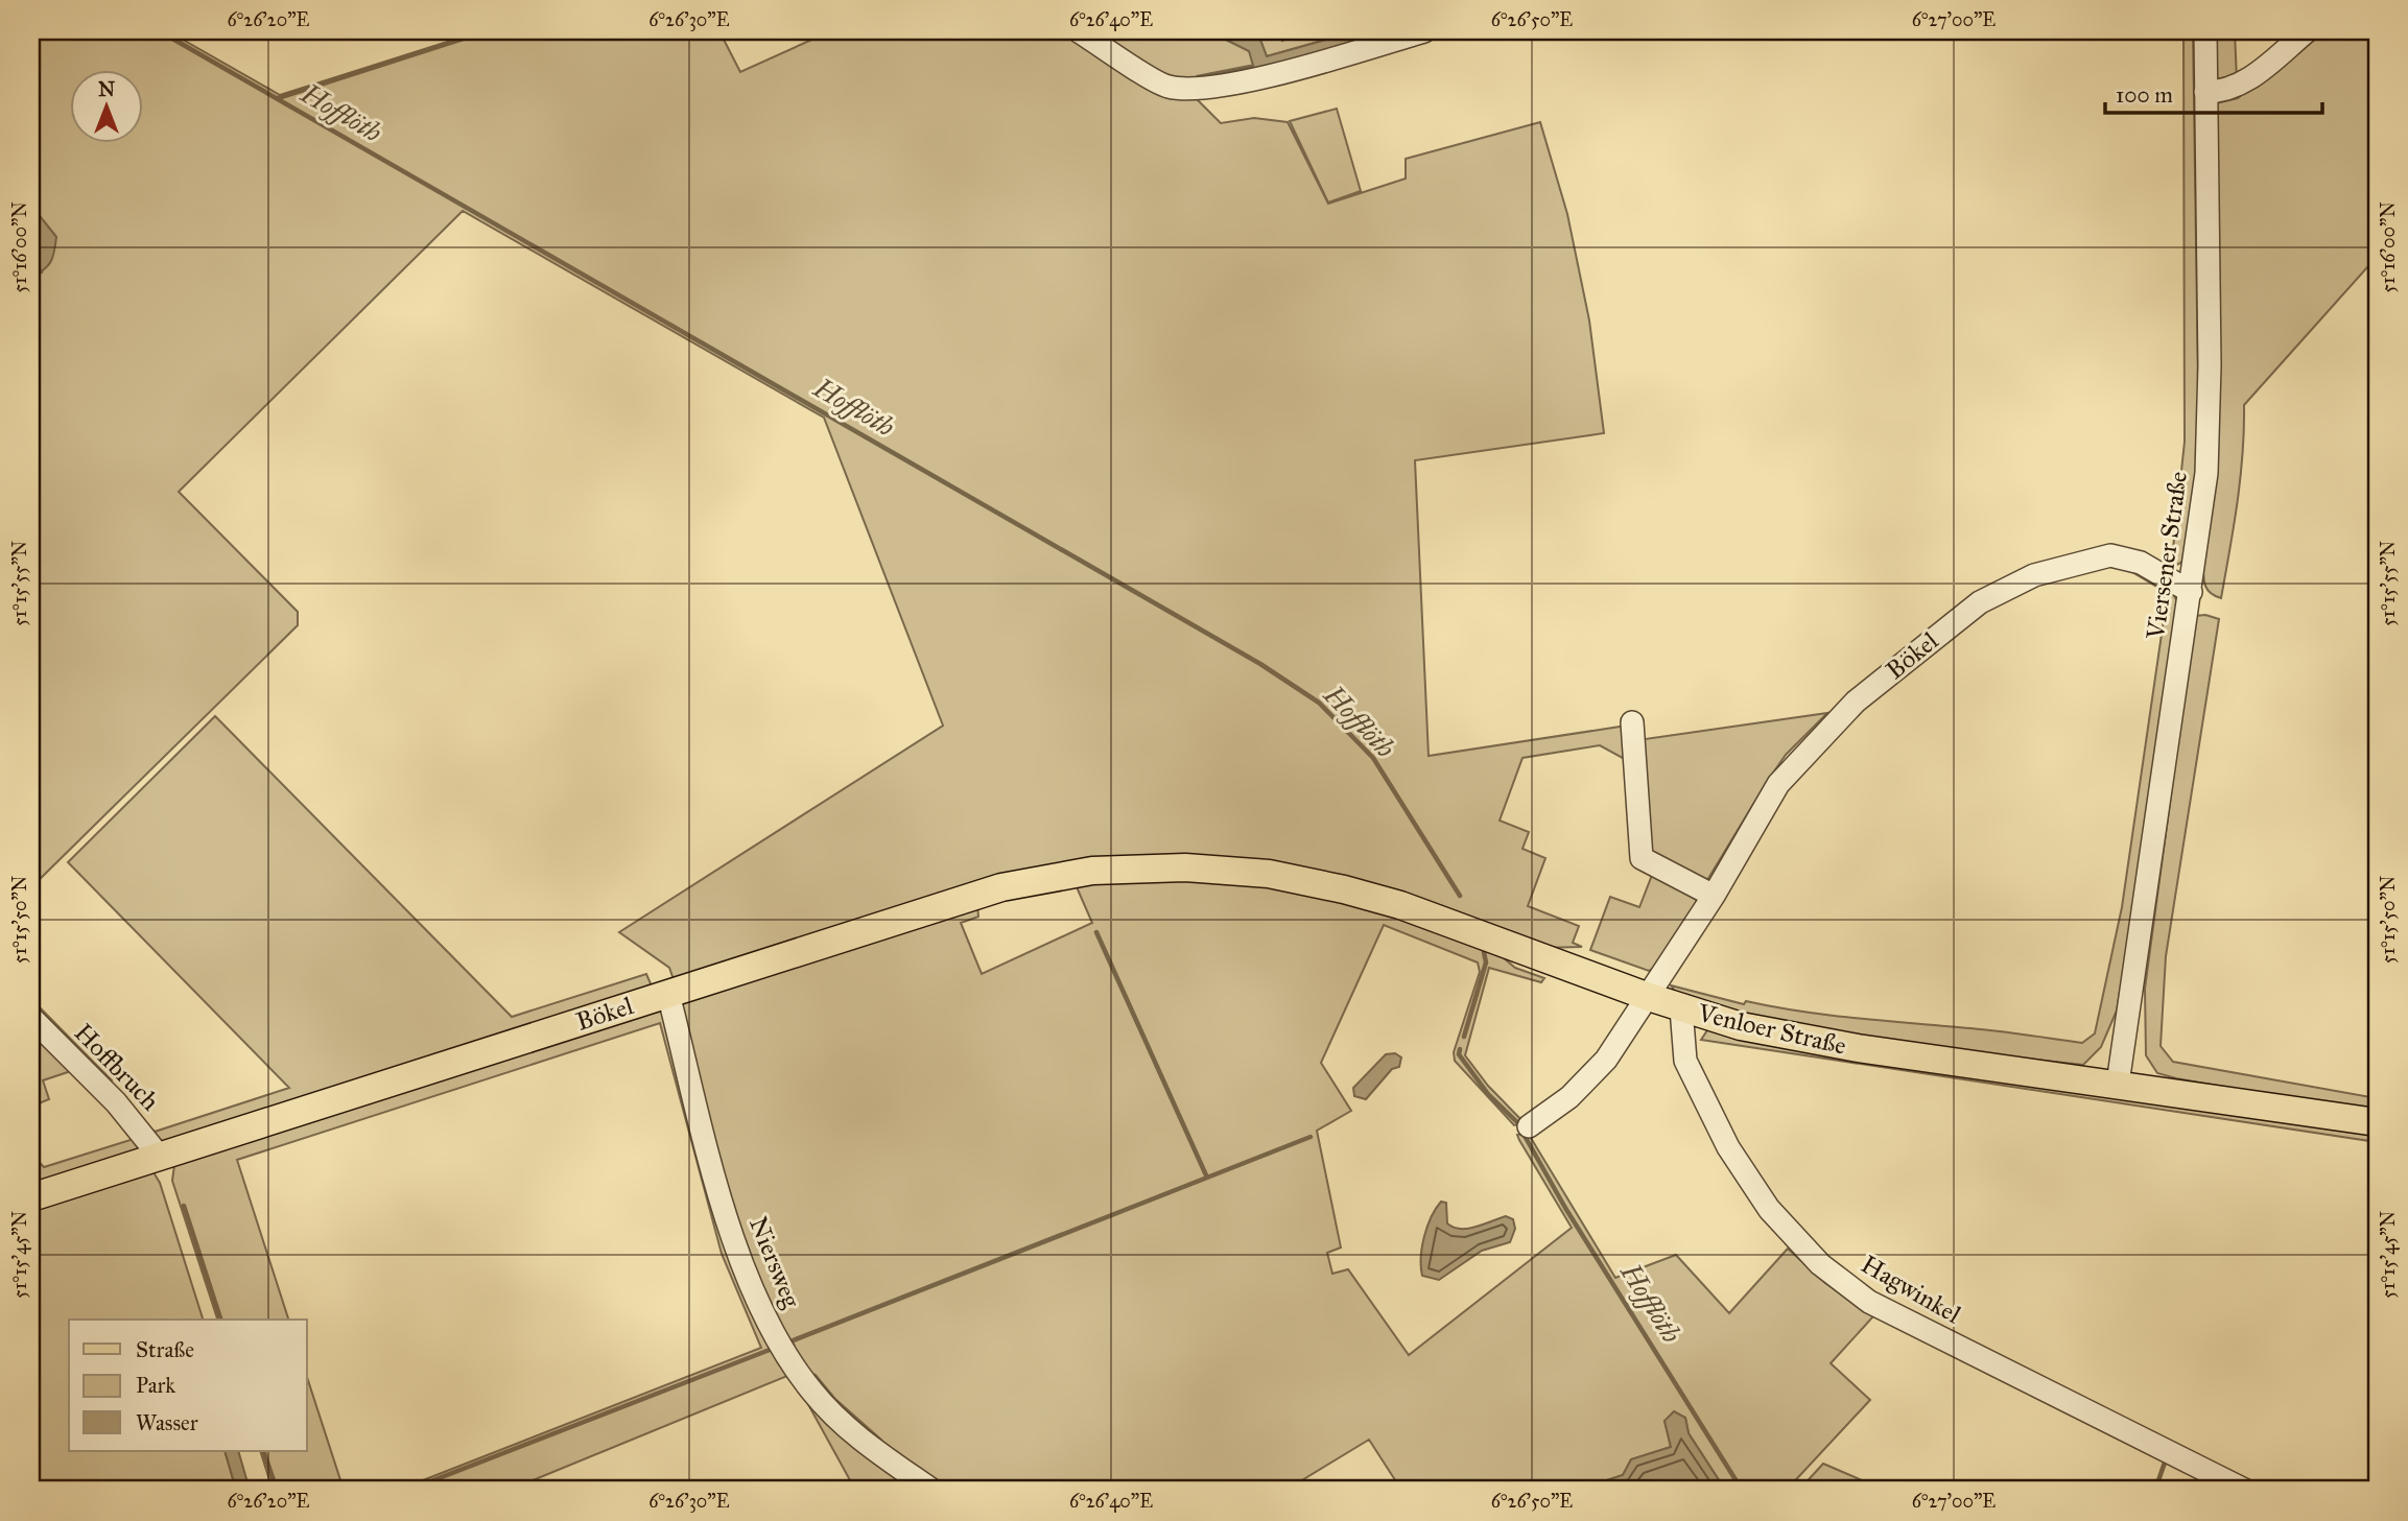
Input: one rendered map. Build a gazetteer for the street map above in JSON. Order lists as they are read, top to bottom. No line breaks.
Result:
{"streets":{"main road":["Bökel","Venloer Straße"],"street":["Viersener Straße","Hoffbruch","Niersweg","Hagwinkel"]},"crossings":[["Viersener Straße","Bökel"],["Viersener Straße","Venloer Straße"],["Bökel","Venloer Straße"],["Bökel","Hoffbruch"],["Bökel","Niersweg"],["Venloer Straße","Hagwinkel"]],"water":["Hofflöth"],"legend":["Straße","Park","Wasser"],"scale_bar":"100 m","north":"top","coordinates":["6°26'20\"E","6°26'30\"E","6°26'40\"E","6°26'50\"E","6°27'00\"E","51°16'00\"N","51°15'55\"N","51°15'50\"N","51°15'45\"N"]}
